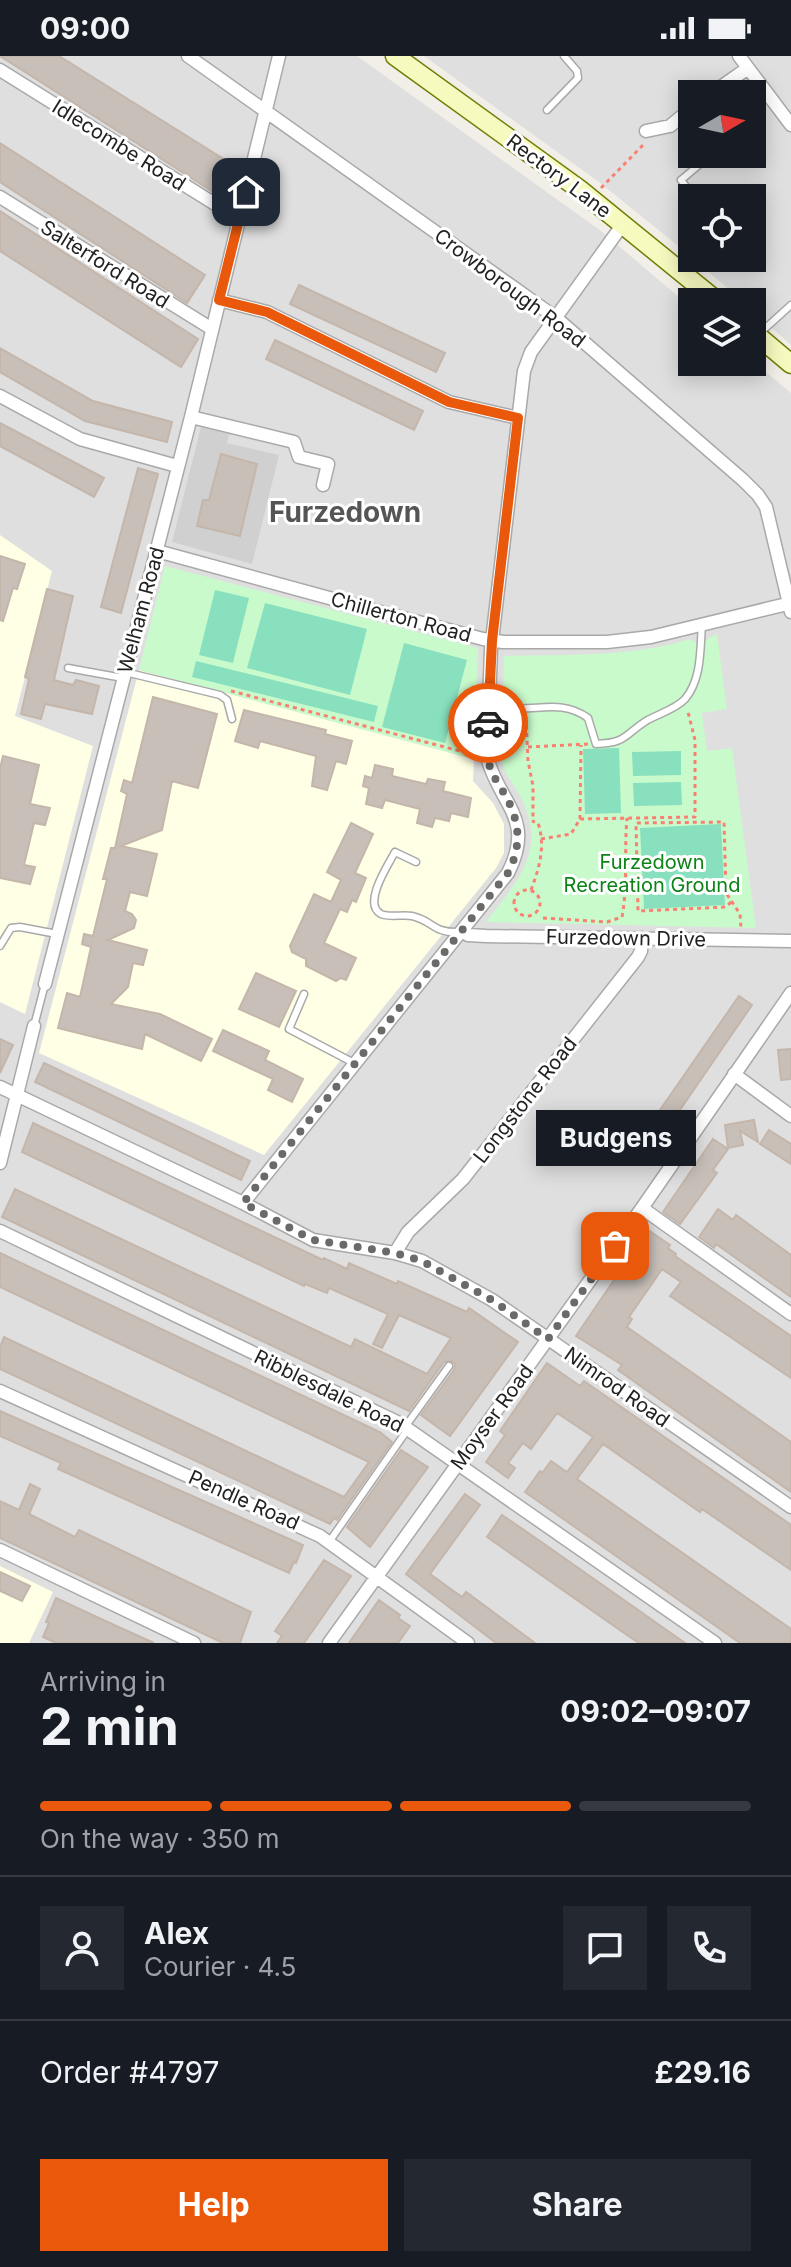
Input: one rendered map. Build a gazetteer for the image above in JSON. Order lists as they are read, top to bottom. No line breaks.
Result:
{"streets":{"main road":["Rectory Lane"],"street":["Idlecombe Road","Salterford Road","Crowborough Road","Welham Road","Chillerton Road","Furzedown Drive","Longstone Road","Nimrod Road","Ribblesdale Road","Moyser Road","Pendle Road"]},"crossings":[["Idlecombe Road","Welham Road"],["Salterford Road","Welham Road"],["Crowborough Road","Welham Road"],["Crowborough Road","Chillerton Road"],["Welham Road","Chillerton Road"],["Welham Road","Nimrod Road"],["Furzedown Drive","Longstone Road"],["Longstone Road","Nimrod Road"],["Nimrod Road","Moyser Road"],["Ribblesdale Road","Moyser Road"],["Moyser Road","Pendle Road"]],"districts":["Furzedown"],"parks":["Furzedown Recreation Ground"],"places":["Budgens"],"north":"right","page":{"status":"09:00","bubble":"Budgens","heading":["2 min","Arriving in","09:02–09:07"],"panel":["Alex","Courier · 4.5","Order #4797","£29.16"],"bar":"On the way · 350 m","buttons":["Help","Share"]}}
